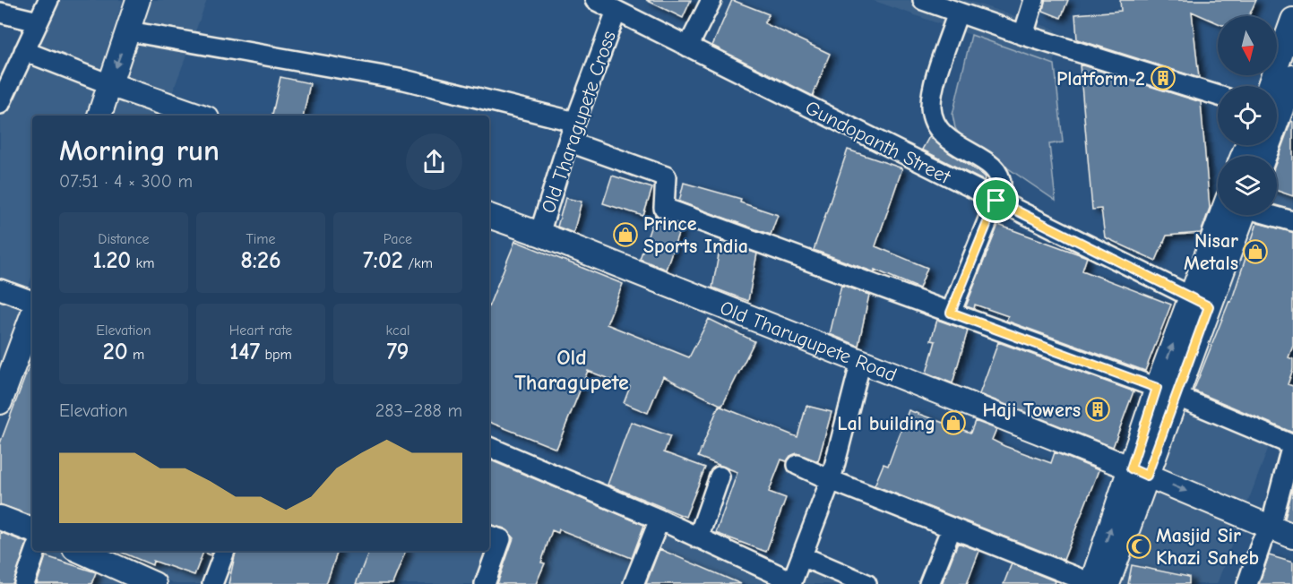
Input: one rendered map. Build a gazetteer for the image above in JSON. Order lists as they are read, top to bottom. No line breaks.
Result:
{"streets":{"street":["Old Tharagupete Cross","Gundopanth Street","Old Tharugupete Road"]},"crossings":[["Old Tharagupete Cross","Gundopanth Street"],["Old Tharagupete Cross","Old Tharugupete Road"]],"districts":["Old Tharagupete"],"places":{"building":["Platform 2","Haji Towers"],"shop":["Prince Sports India","Nisar Metals","Lal building"],"mosque":["Masjid Sir Khazi Saheb"]},"north":"bottom","page":{"heading":["Morning run","07:51 · 4 × 300 m"],"stats":[["Distance","1.20 km"],["Time","8:26"],["Pace","7:02 /km"],["Elevation","20 m"],["Heart rate","147 bpm"],["kcal","79"]],"chart":["Elevation","283–288 m"]}}
